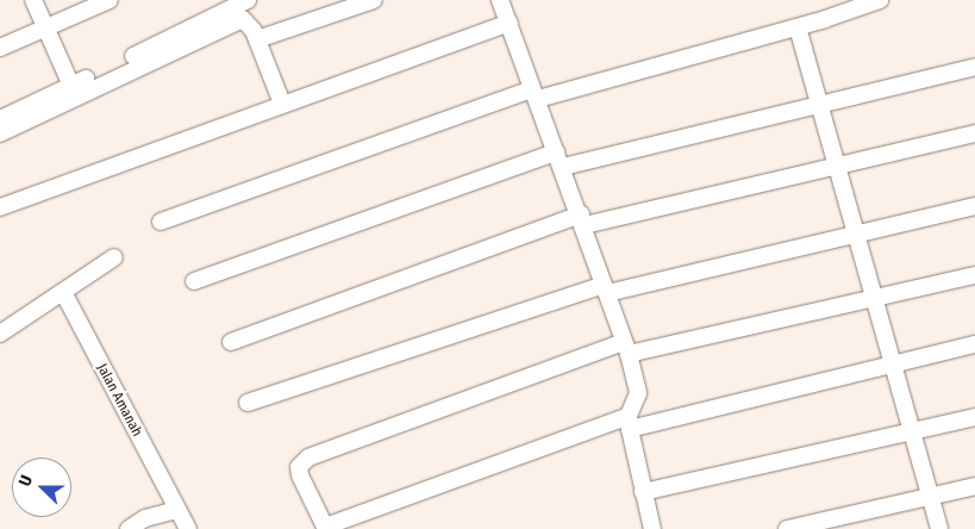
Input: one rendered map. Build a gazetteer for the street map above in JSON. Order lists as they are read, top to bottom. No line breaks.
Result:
{"streets":{"street":["Jalan Amanah"]},"north":"left"}
